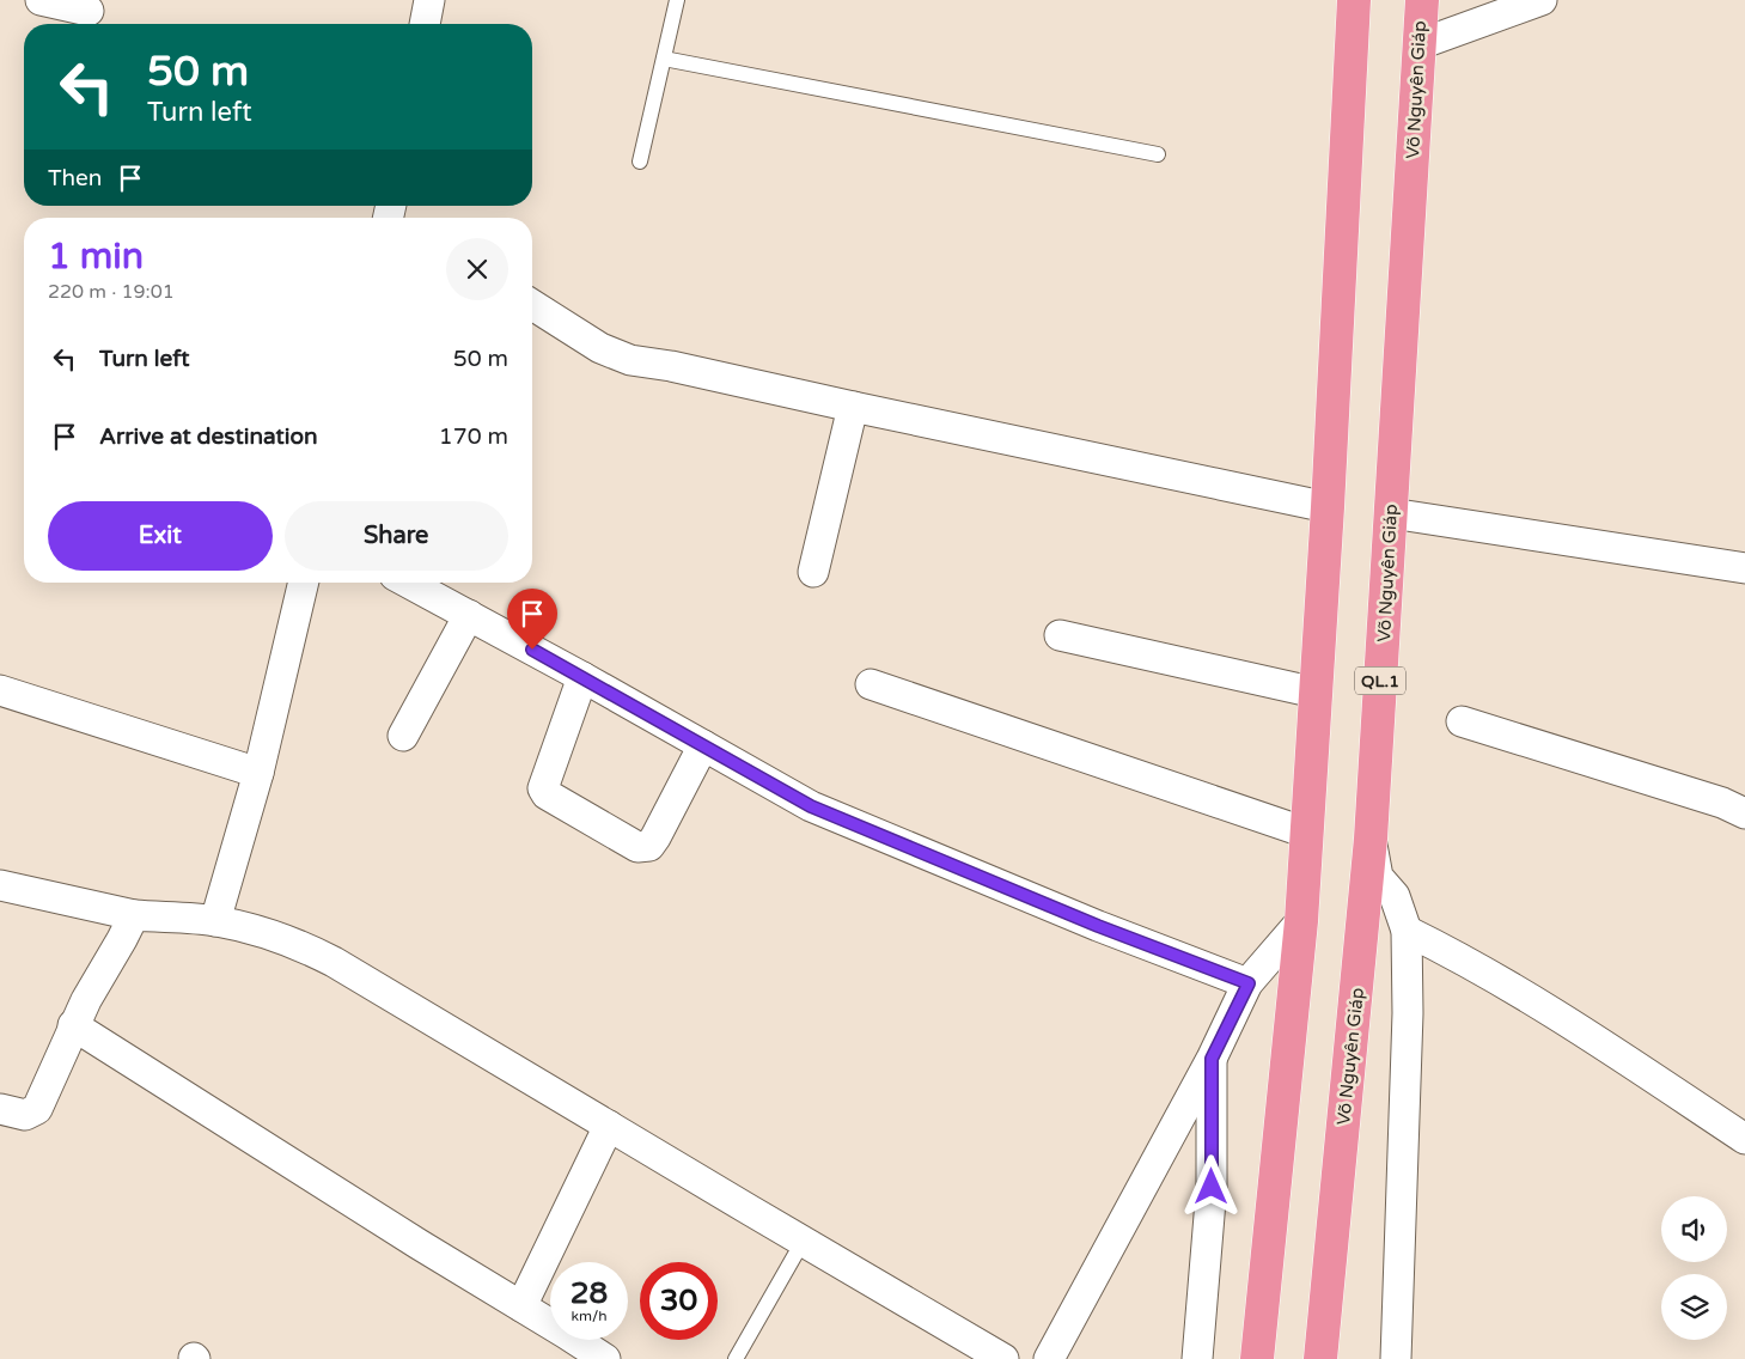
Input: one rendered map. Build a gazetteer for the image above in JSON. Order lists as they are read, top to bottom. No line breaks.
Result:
{"streets":{"highway":["Võ Nguyên Giáp","QL.1"]},"page":{"turn":["50 m","Turn left"],"then":"Then","heading":["1 min","220 m · 19:01"],"list":[{"name":"Turn left","value":"50 m"},{"name":"Arrive at destination","value":"170 m"}],"buttons":["Exit","Share"],"speed":"28 km/h","limit":"30"}}
